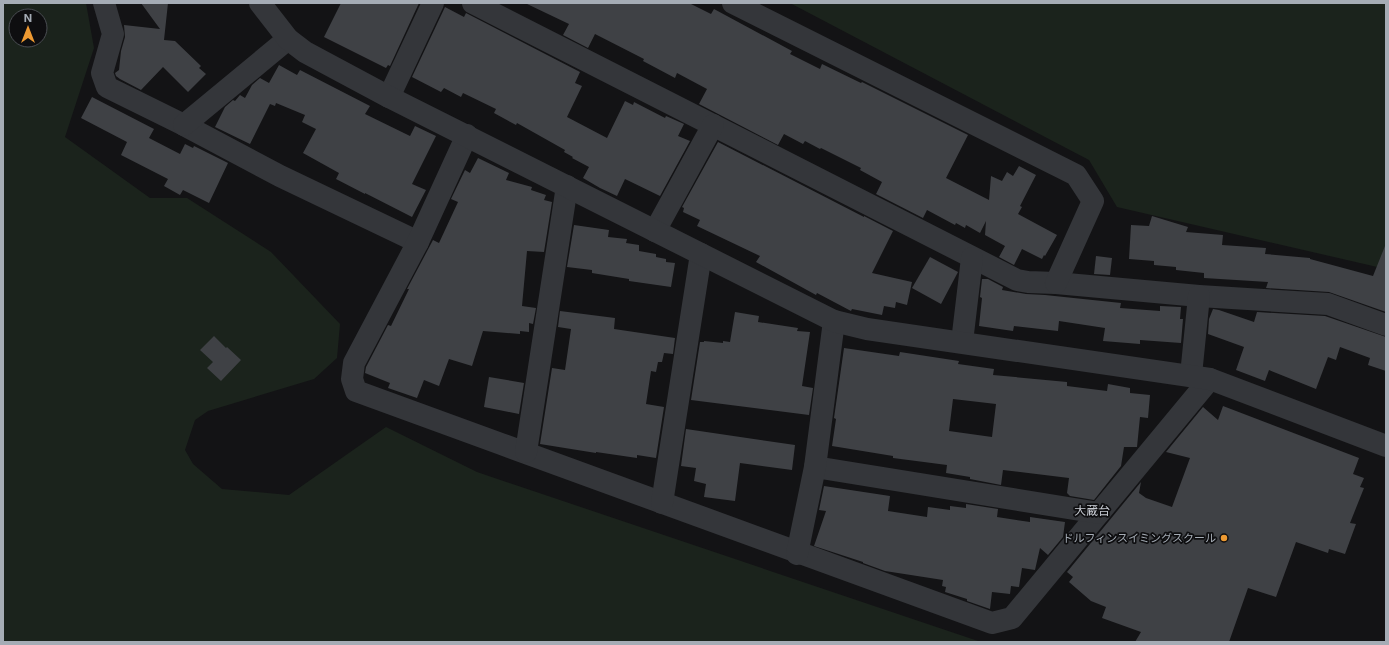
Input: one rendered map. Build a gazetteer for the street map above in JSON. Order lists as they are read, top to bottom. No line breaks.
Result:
{"districts":["大蔵台"],"places":["ドルフィンスイミングスクール"],"north":"top"}
